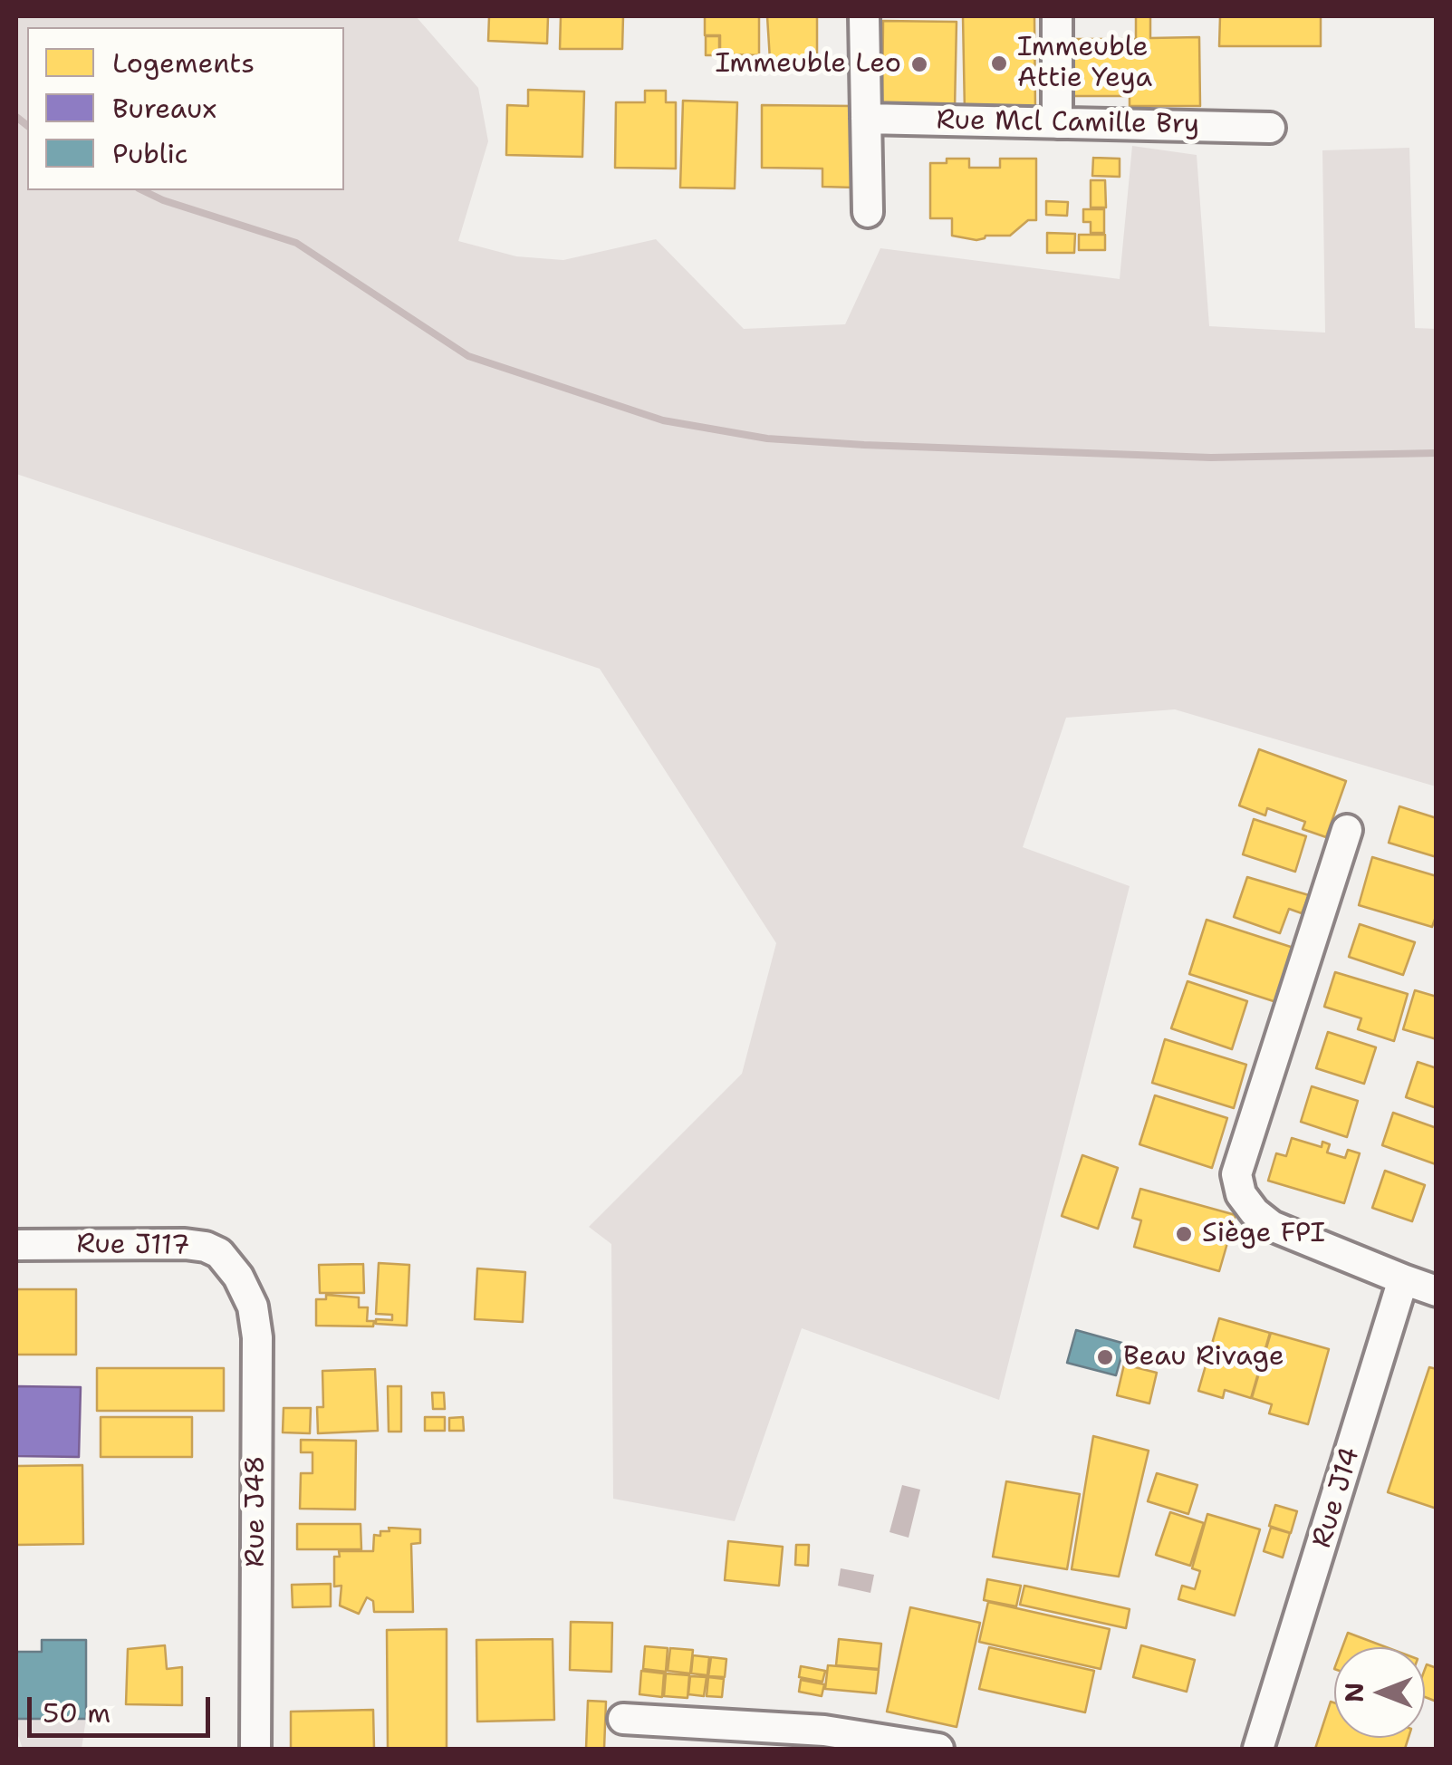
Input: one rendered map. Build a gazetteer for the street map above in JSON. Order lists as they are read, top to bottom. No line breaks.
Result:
{"streets":{"street":["Rue Mcl Camille Bry","Rue J117","Rue J14","Rue J48"]},"crossings":[["Rue J117","Rue J48"]],"places":["Immeuble Attie Yeya","Immeuble Leo","Siège FPI","Beau Rivage"],"legend":["Logements","Bureaux","Public"],"scale_bar":"50 m","north":"left"}
